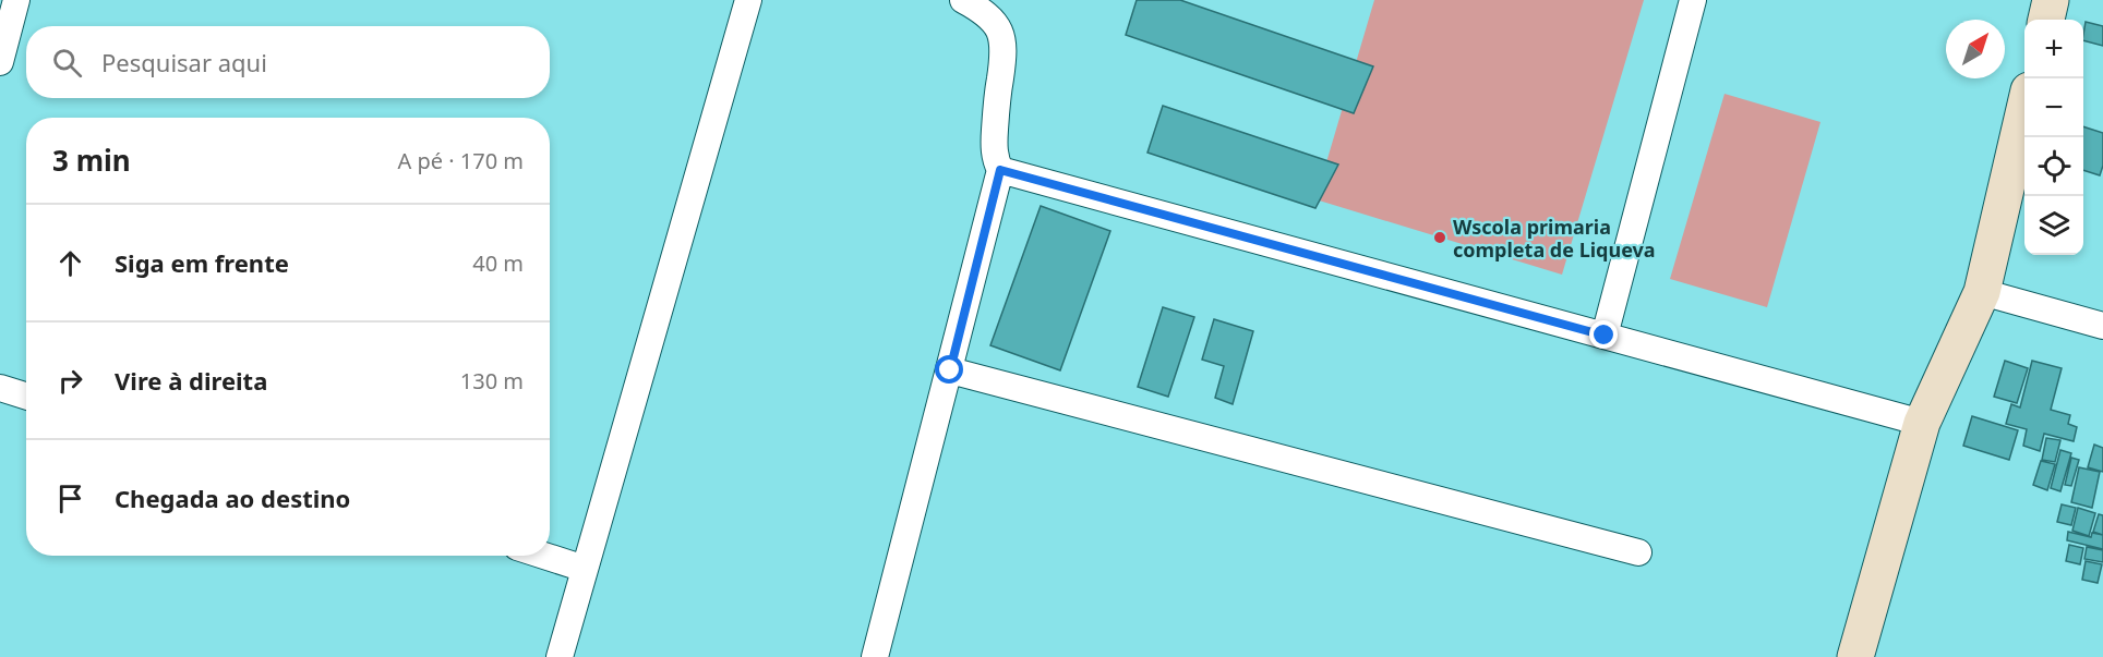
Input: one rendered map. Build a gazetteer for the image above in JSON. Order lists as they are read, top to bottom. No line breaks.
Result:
{"places":["Wscola primaria completa de Liqueva"],"north":"top right","page":{"map_buttons":["+","−"],"search":"Pesquisar aqui","heading":["3 min","A pé · 170 m"],"list":[["Siga em frente","40 m"],["Vire à direita","130 m"],"Chegada ao destino"]}}
